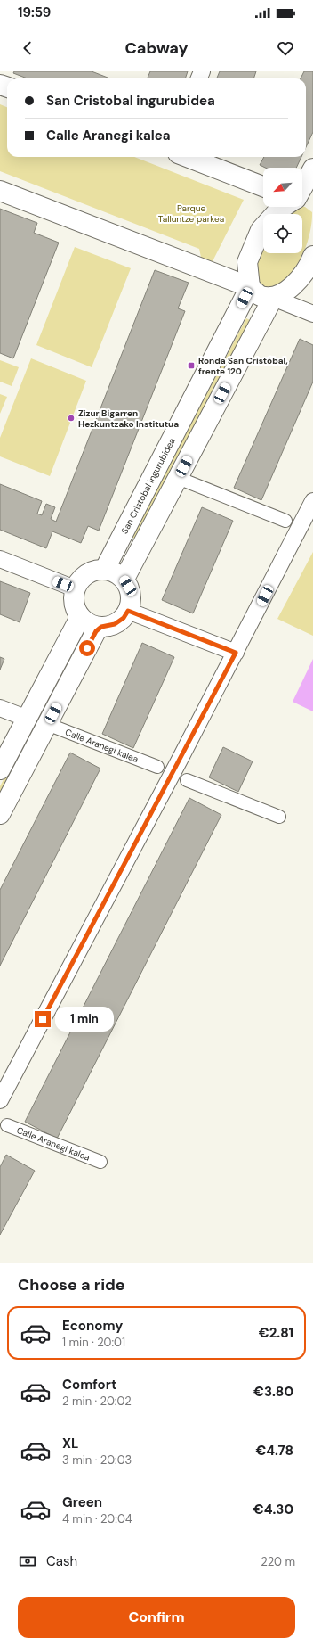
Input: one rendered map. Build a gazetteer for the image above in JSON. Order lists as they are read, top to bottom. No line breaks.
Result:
{"streets":{"street":["San Cristobal ingurubidea","Calle Aranegi kalea"]},"parks":["Parque Talluntze parkea"],"places":{"transit":["Ronda San Cristóbal, frente 120"],"other":["Zizur Bigarren Hezkuntzako Institutua"]},"north":"bottom left","page":{"status":"19:59","header":"Cabway","banner":["San Cristobal ingurubidea","Calle Aranegi kalea"],"bubble":"1 min","heading":"Choose a ride","list":[{"name":"Economy","note":"1 min · 20:01","value":"€2.81"},{"name":"Comfort","note":"2 min · 20:02","value":"€3.80"},{"name":"XL","note":"3 min · 20:03","value":"€4.78"},{"name":"Green","note":"4 min · 20:04","value":"€4.30"}],"pay":["Cash","220 m"],"buttons":"Confirm"}}
